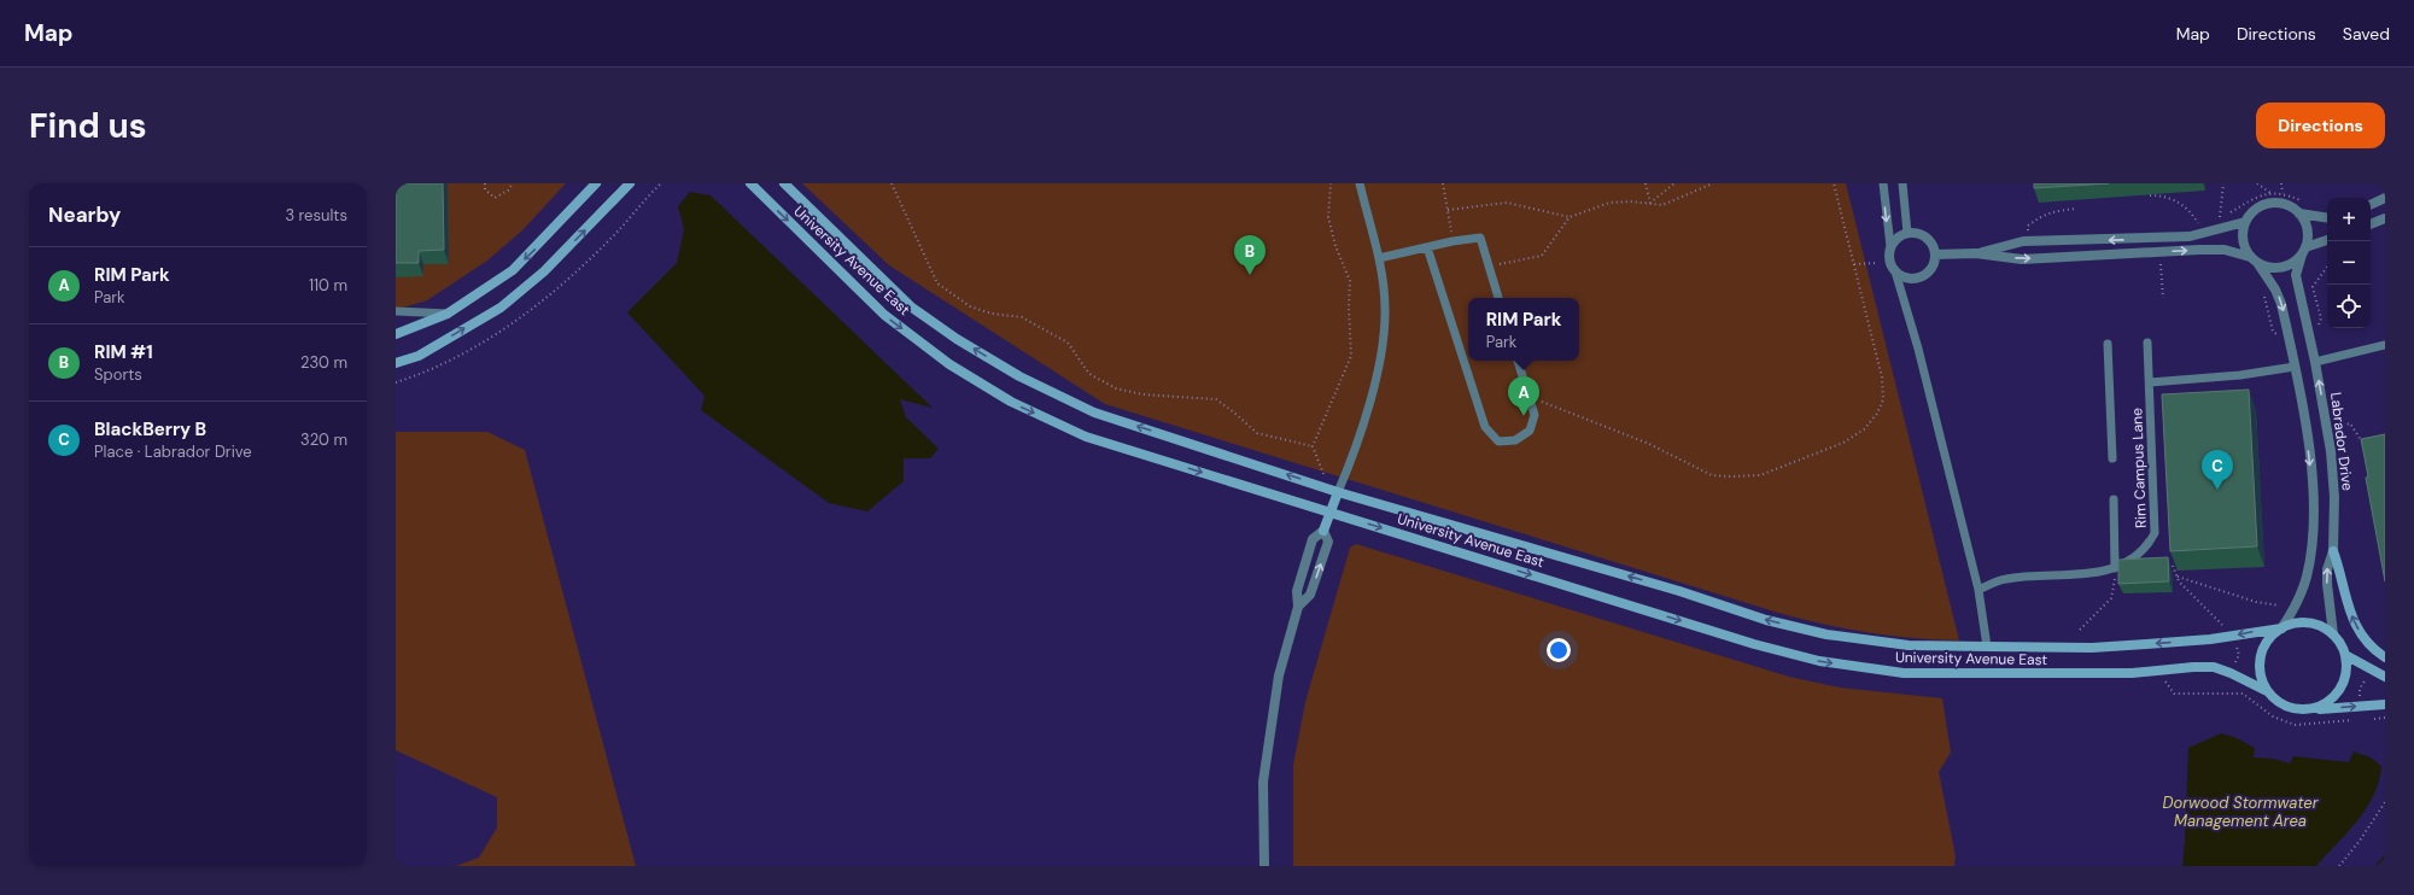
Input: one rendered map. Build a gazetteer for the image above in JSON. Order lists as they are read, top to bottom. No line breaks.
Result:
{"streets":{"main road":["University Avenue East"],"street":["Labrador Drive"],"lane":["Rim Campus Lane"]},"crossings":[["University Avenue East","Labrador Drive"]],"water":["Dorwood Stormwater Management Area"],"page":{"header":"Map","nav":["Map","Directions","Saved"],"buttons":"Directions","title":"Find us","heading":["Nearby","3 results"],"map_buttons":["+","−"],"pins":["B","A","C"],"list":[{"mark":"A","name":"RIM Park","note":"Park","value":"110 m"},{"mark":"B","name":"RIM #1","note":"Sports","value":"230 m"},{"mark":"C","name":"BlackBerry B","note":"Place · Labrador Drive","value":"320 m"}],"popup":["RIM Park","Park"]}}
